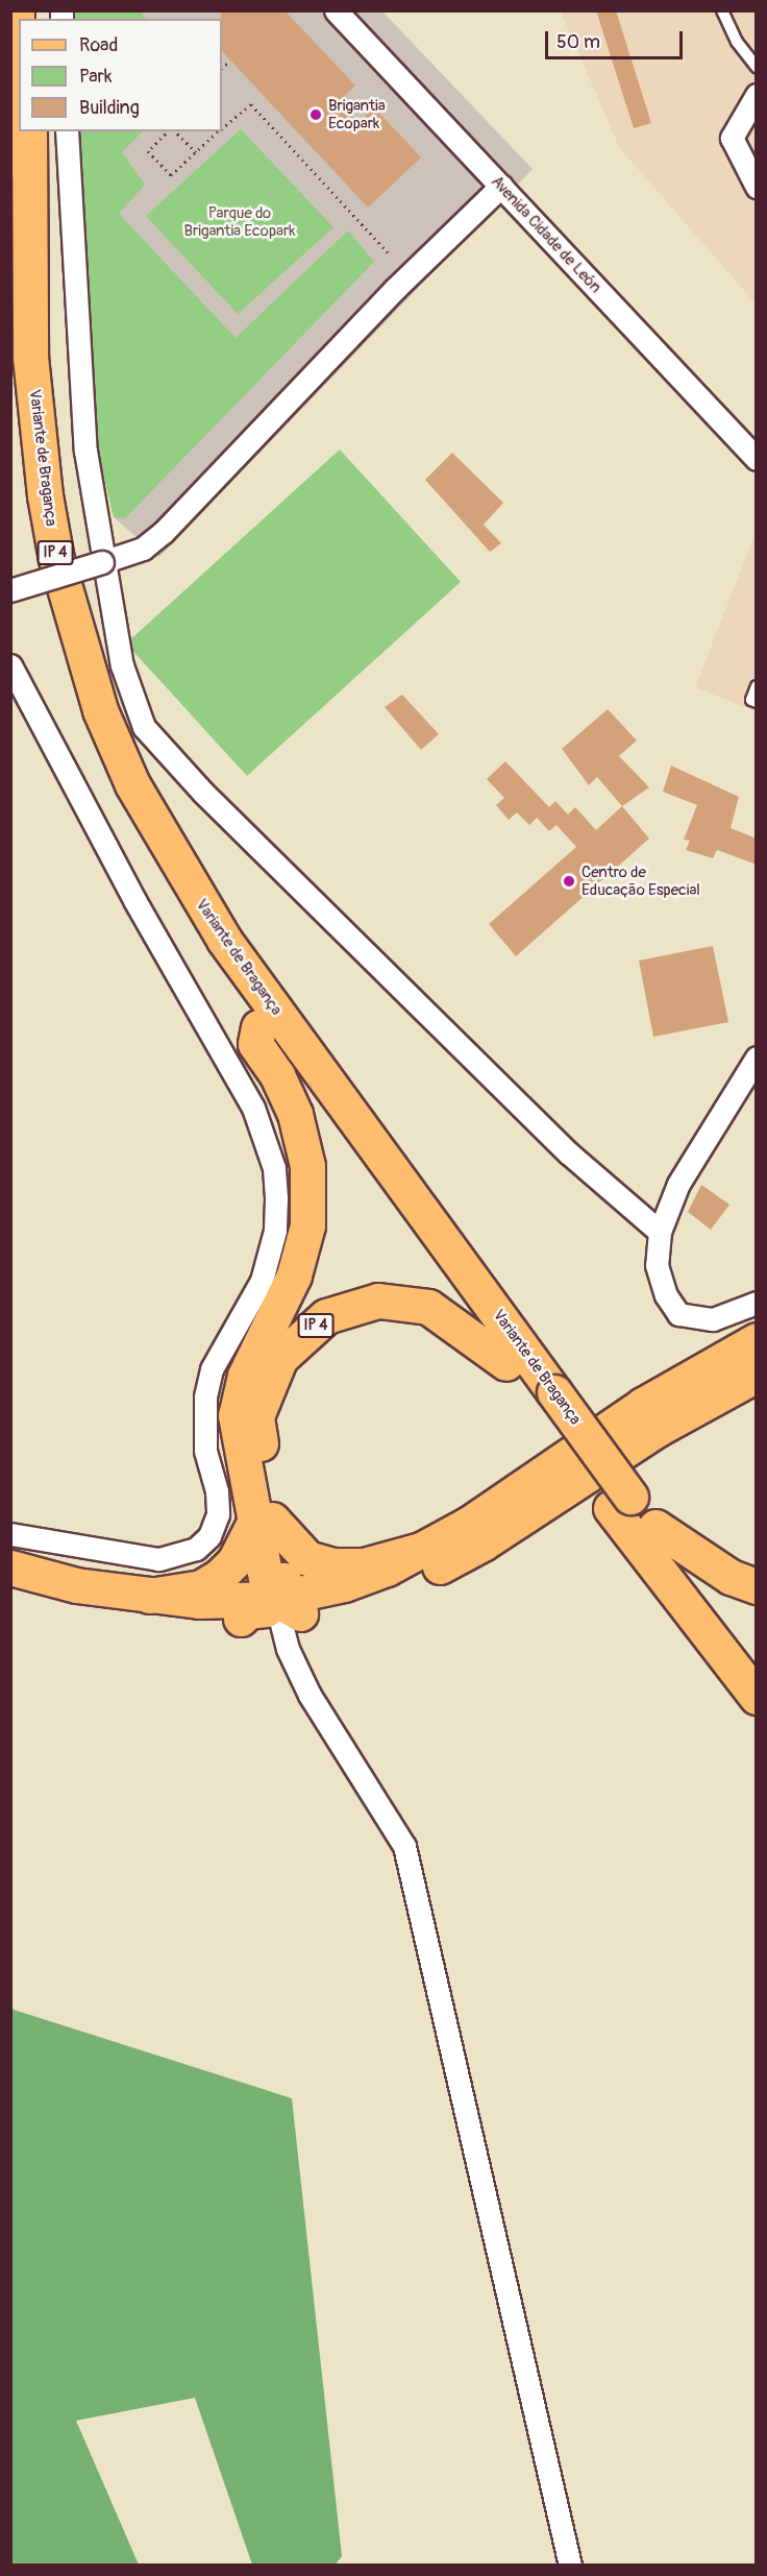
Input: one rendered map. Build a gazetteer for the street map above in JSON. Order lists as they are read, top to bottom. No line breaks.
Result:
{"streets":{"main road":["Variante de Bragança","IP 4"],"street":["Avenida Cidade de León"]},"crossings":[["Variante de Bragança","IP 4"]],"parks":["Parque do Brigantia Ecopark"],"places":["Brigantia Ecopark","Centro de Educação Especial"],"legend":["Road","Park","Building"],"scale_bar":"50 m"}
